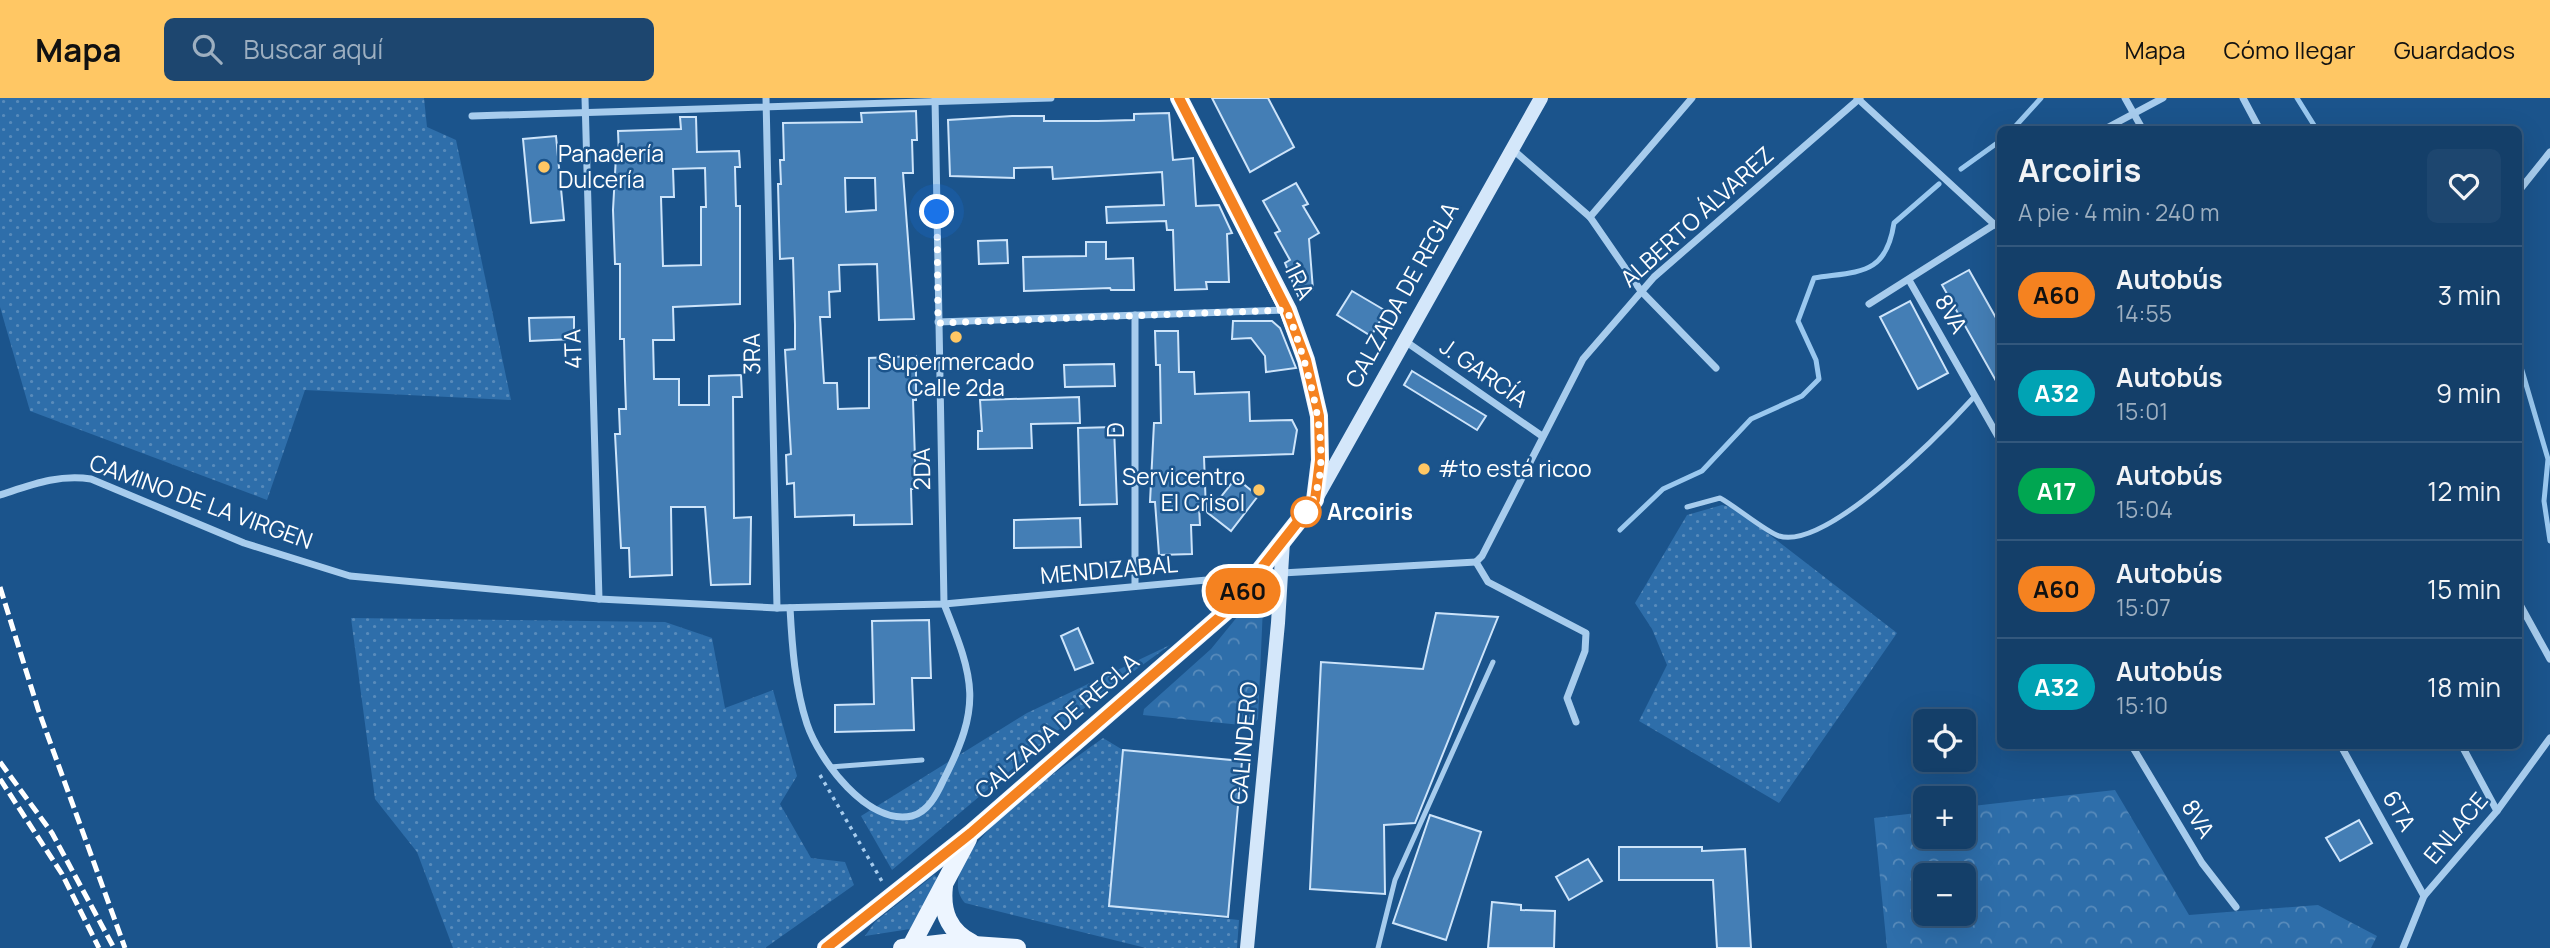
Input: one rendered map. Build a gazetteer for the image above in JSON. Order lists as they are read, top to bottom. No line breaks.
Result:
{"streets":{"main road":["1RA","CALZADA DE REGLA","CALINDERO"],"street":["ALBERTO ÁLVAREZ","8VA","4TA","3RA","J. GARCÍA","D","2DA","CAMINO DE LA VIRGEN","MENDIZABAL","6TA","ENLACE"]},"crossings":[["ALBERTO ÁLVAREZ","J. GARCÍA"],["ALBERTO ÁLVAREZ","MENDIZABAL"],["1RA","CALZADA DE REGLA"],["CALZADA DE REGLA","J. GARCÍA"],["CALZADA DE REGLA","MENDIZABAL"],["CALZADA DE REGLA","CALINDERO"],["4TA","CAMINO DE LA VIRGEN"],["4TA","MENDIZABAL"],["3RA","MENDIZABAL"],["D","MENDIZABAL"],["2DA","MENDIZABAL"],["CAMINO DE LA VIRGEN","MENDIZABAL"],["MENDIZABAL","CALINDERO"],["6TA","ENLACE"]],"places":["Panadería Dulcería","Supermercado Calle 2da","#to está ricoo","Servicentro El Crisol","Arcoiris"],"lines":["bus line A60"],"page":{"header":"Mapa","search":"Buscar aquí","nav":["Mapa","Cómo llegar","Guardados"],"on_map":"A60","heading":["Arcoiris","A pie · 4 min · 240 m"],"list":[{"mark":"A60","name":"Autobús","note":"14:55","value":"3 min"},{"mark":"A32","name":"Autobús","note":"15:01","value":"9 min"},{"mark":"A17","name":"Autobús","note":"15:04","value":"12 min"},{"mark":"A60","name":"Autobús","note":"15:07","value":"15 min"},{"mark":"A32","name":"Autobús","note":"15:10","value":"18 min"}],"map_buttons":["+","−"]}}
